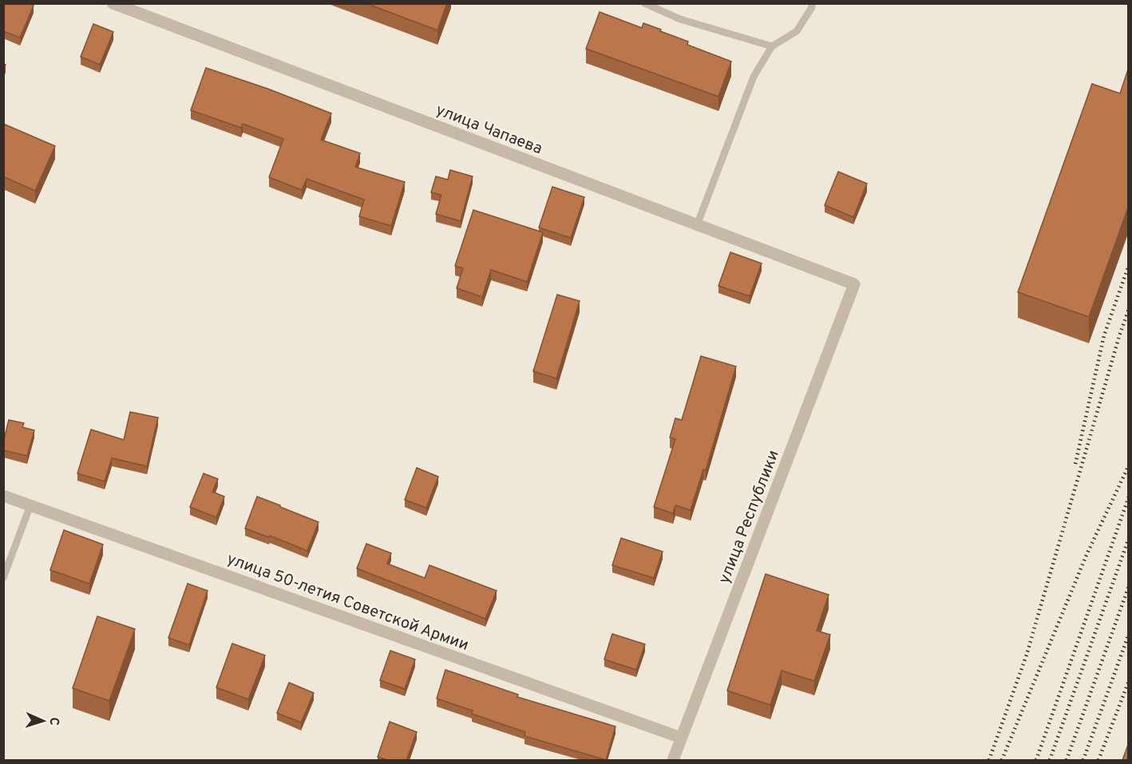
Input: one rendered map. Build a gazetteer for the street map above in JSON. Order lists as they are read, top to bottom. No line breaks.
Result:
{"streets":{"street":["улица Чапаева","улица Республики","улица 50-летия Советской Армии"]},"crossings":[["улица Чапаева","улица Республики"],["улица Республики","улица 50-летия Советской Армии"]],"north":"right"}
